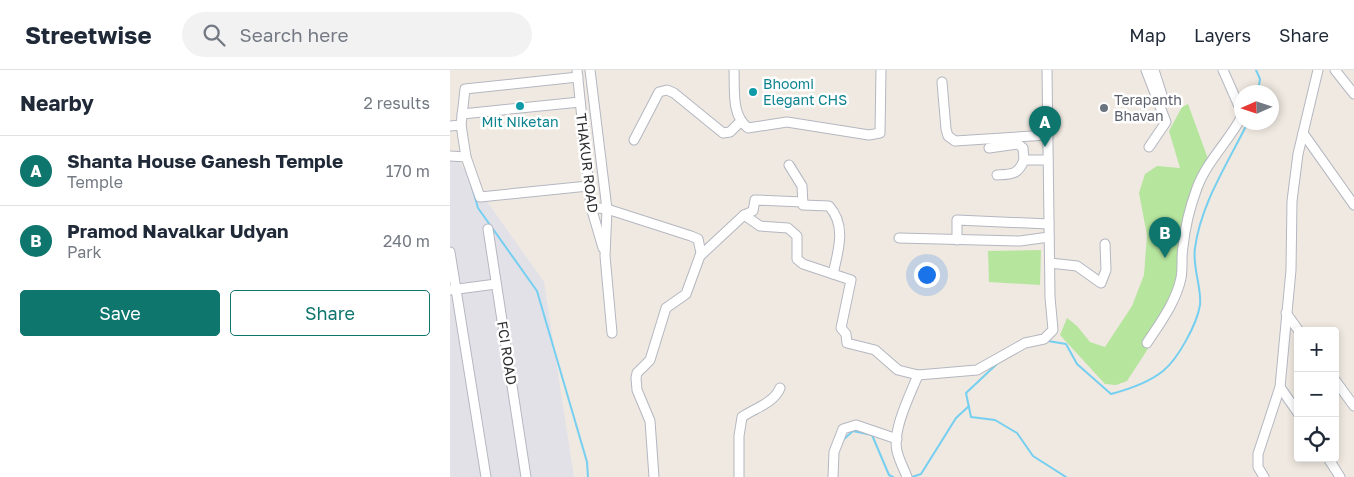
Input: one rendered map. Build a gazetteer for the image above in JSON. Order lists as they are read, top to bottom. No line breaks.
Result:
{"streets":{"street":["THAKUR ROAD","FCI ROAD"]},"places":["Bhoomi Elegant CHS","Mit Niketan","Terapanth Bhavan"],"north":"left","page":{"header":"Streetwise","search":"Search here","nav":["Map","Layers","Share"],"heading":["Nearby","2 results"],"pins":["A","B"],"list":[{"mark":"A","name":"Shanta House Ganesh Temple","note":"Temple","value":"170 m"},{"mark":"B","name":"Pramod Navalkar Udyan","note":"Park","value":"240 m"}],"buttons":["Save","Share"],"map_buttons":["+","−"]}}
